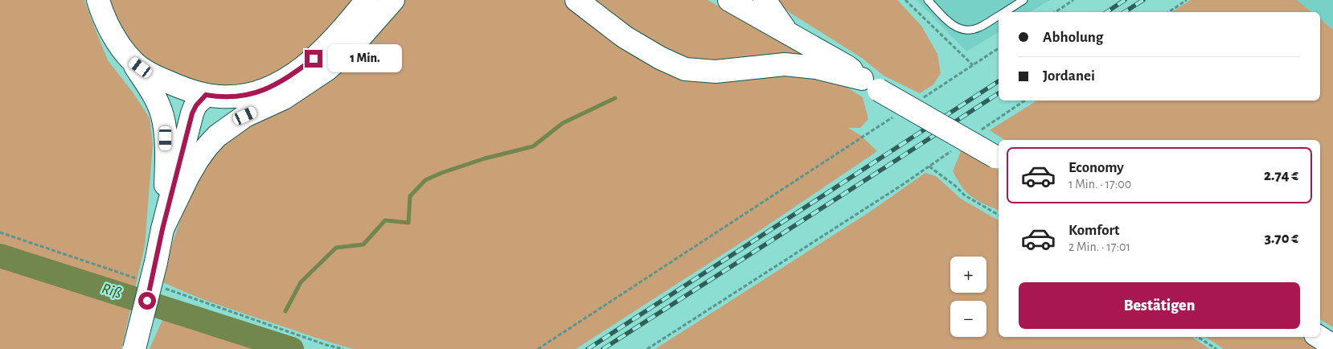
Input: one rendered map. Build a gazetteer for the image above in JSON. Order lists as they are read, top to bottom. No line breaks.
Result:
{"water":["Riß"],"page":{"banner":["Abholung","Jordanei"],"bubble":"1 Min.","list":[{"name":"Economy","note":"1 Min. · 17:00","value":"2.74 €"},{"name":"Komfort","note":"2 Min. · 17:01","value":"3.70 €"}],"map_buttons":["+","−"],"buttons":"Bestätigen"}}
